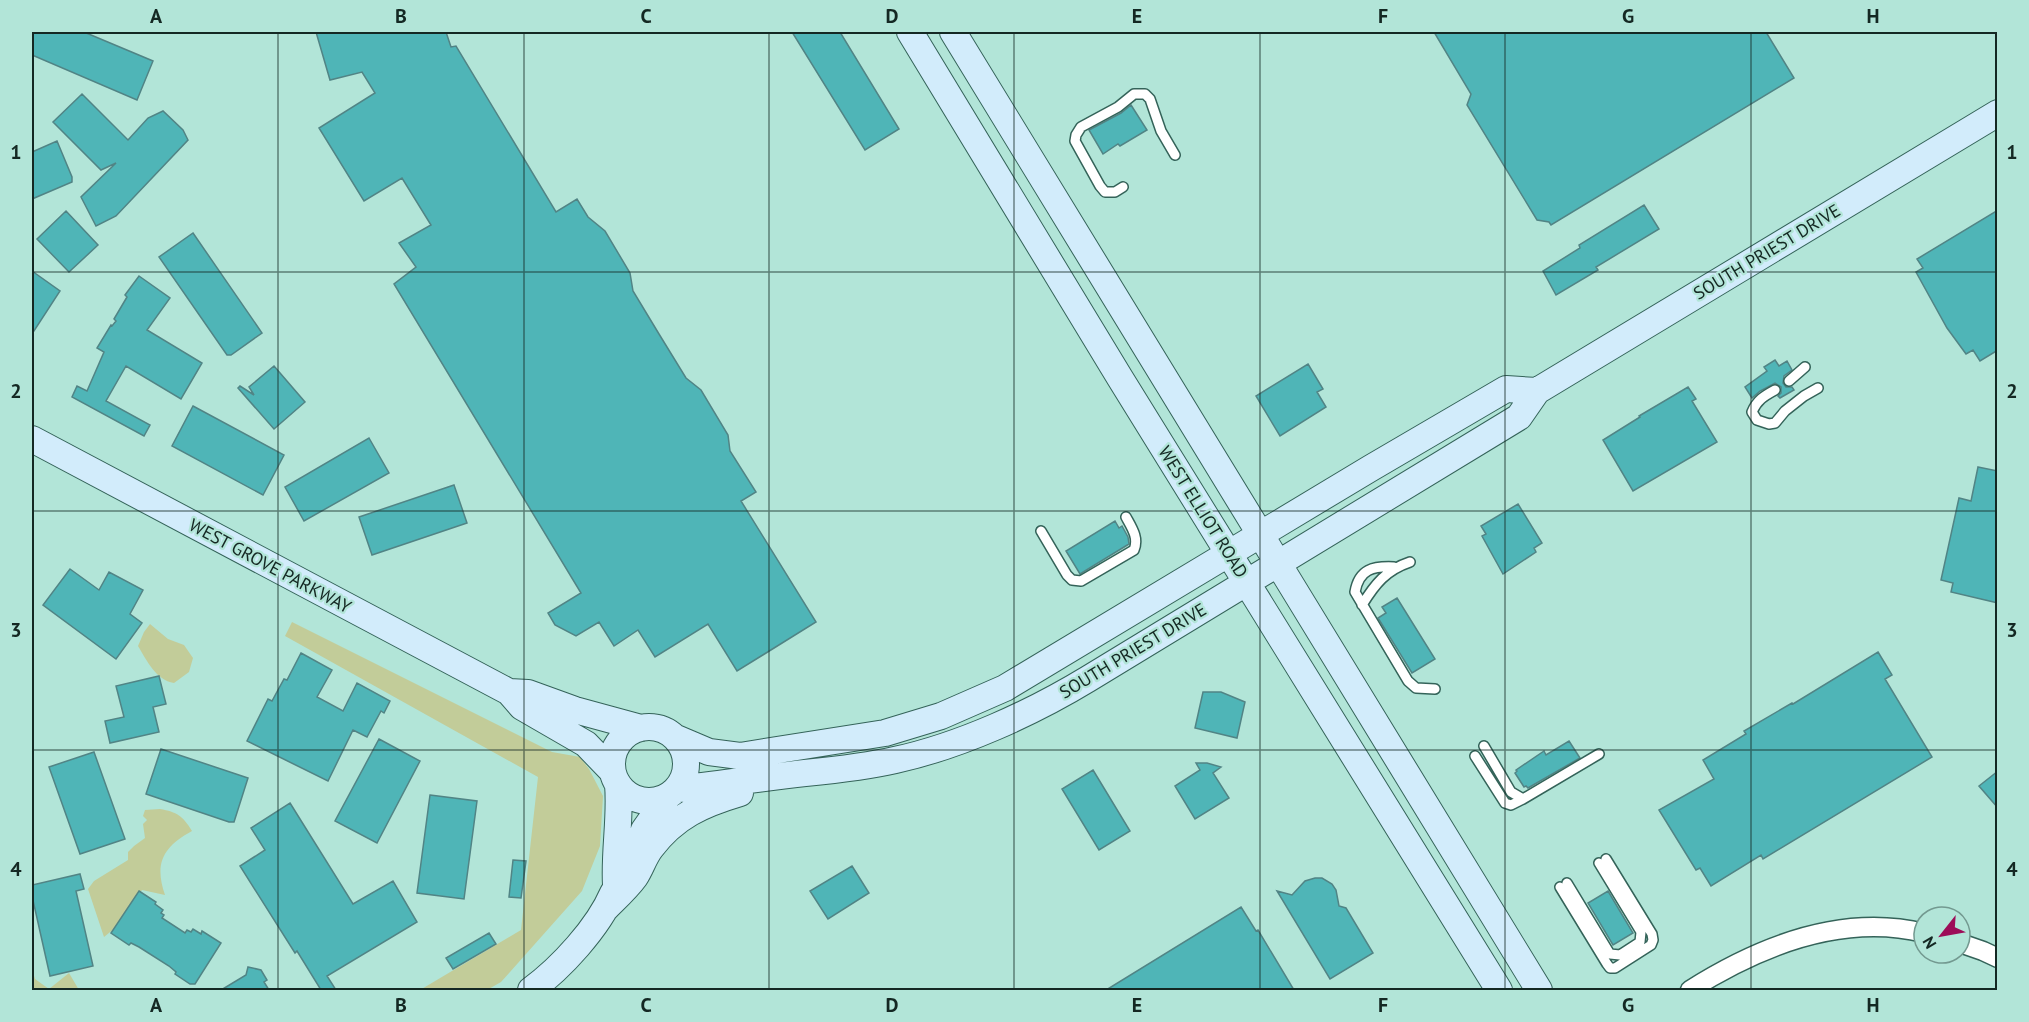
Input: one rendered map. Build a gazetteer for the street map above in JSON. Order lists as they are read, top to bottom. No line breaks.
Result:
{"streets":{"main road":["SOUTH PRIEST DRIVE","WEST ELLIOT ROAD","WEST GROVE PARKWAY"]},"crossings":[["SOUTH PRIEST DRIVE","WEST ELLIOT ROAD"],["SOUTH PRIEST DRIVE","WEST GROVE PARKWAY"]],"north":"bottom left","grid":{"columns":["A","B","C","D","E","F","G","H"],"rows":["1","2","3","4"]}}
